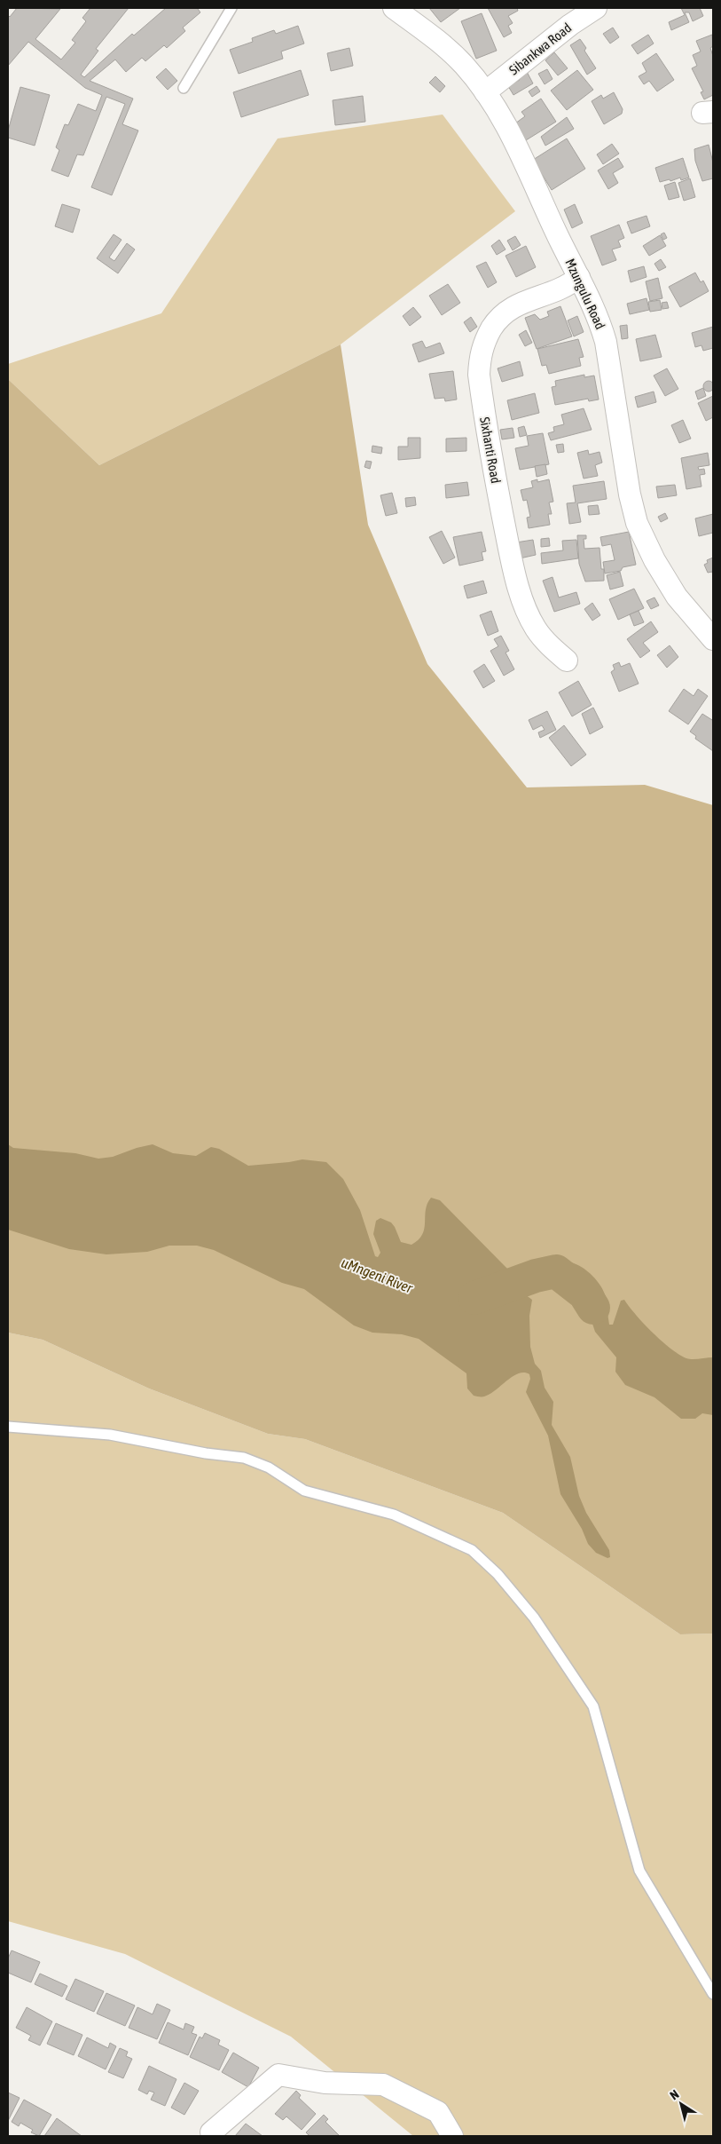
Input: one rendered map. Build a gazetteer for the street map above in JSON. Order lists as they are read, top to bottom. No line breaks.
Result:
{"streets":{"street":["Sibankwa Road","Mzungulu Road","Sixhanti Road"]},"crossings":[["Sibankwa Road","Mzungulu Road"],["Mzungulu Road","Sixhanti Road"]],"water":["uMngeni River"],"north":"top left"}
